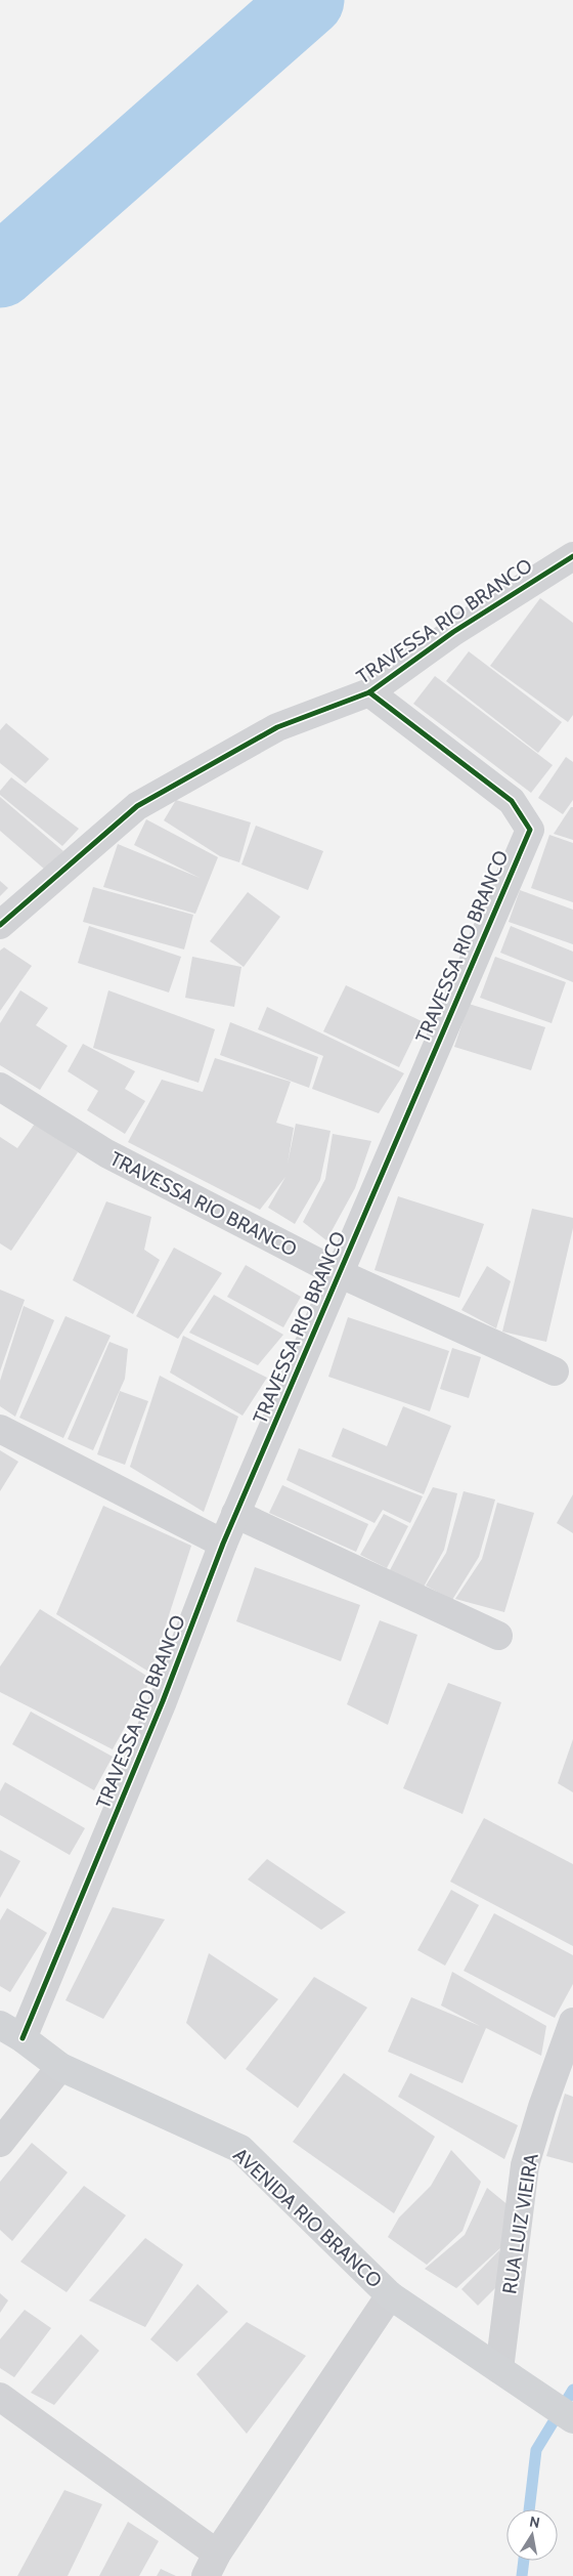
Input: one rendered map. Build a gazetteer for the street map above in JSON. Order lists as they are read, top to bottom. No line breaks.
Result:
{"streets":{"main road":["AVENIDA RIO BRANCO"],"street":["TRAVESSA RIO BRANCO","RUA LUIZ VIEIRA"]},"crossings":[["TRAVESSA RIO BRANCO","AVENIDA RIO BRANCO"],["AVENIDA RIO BRANCO","RUA LUIZ VIEIRA"]],"north":"top"}
